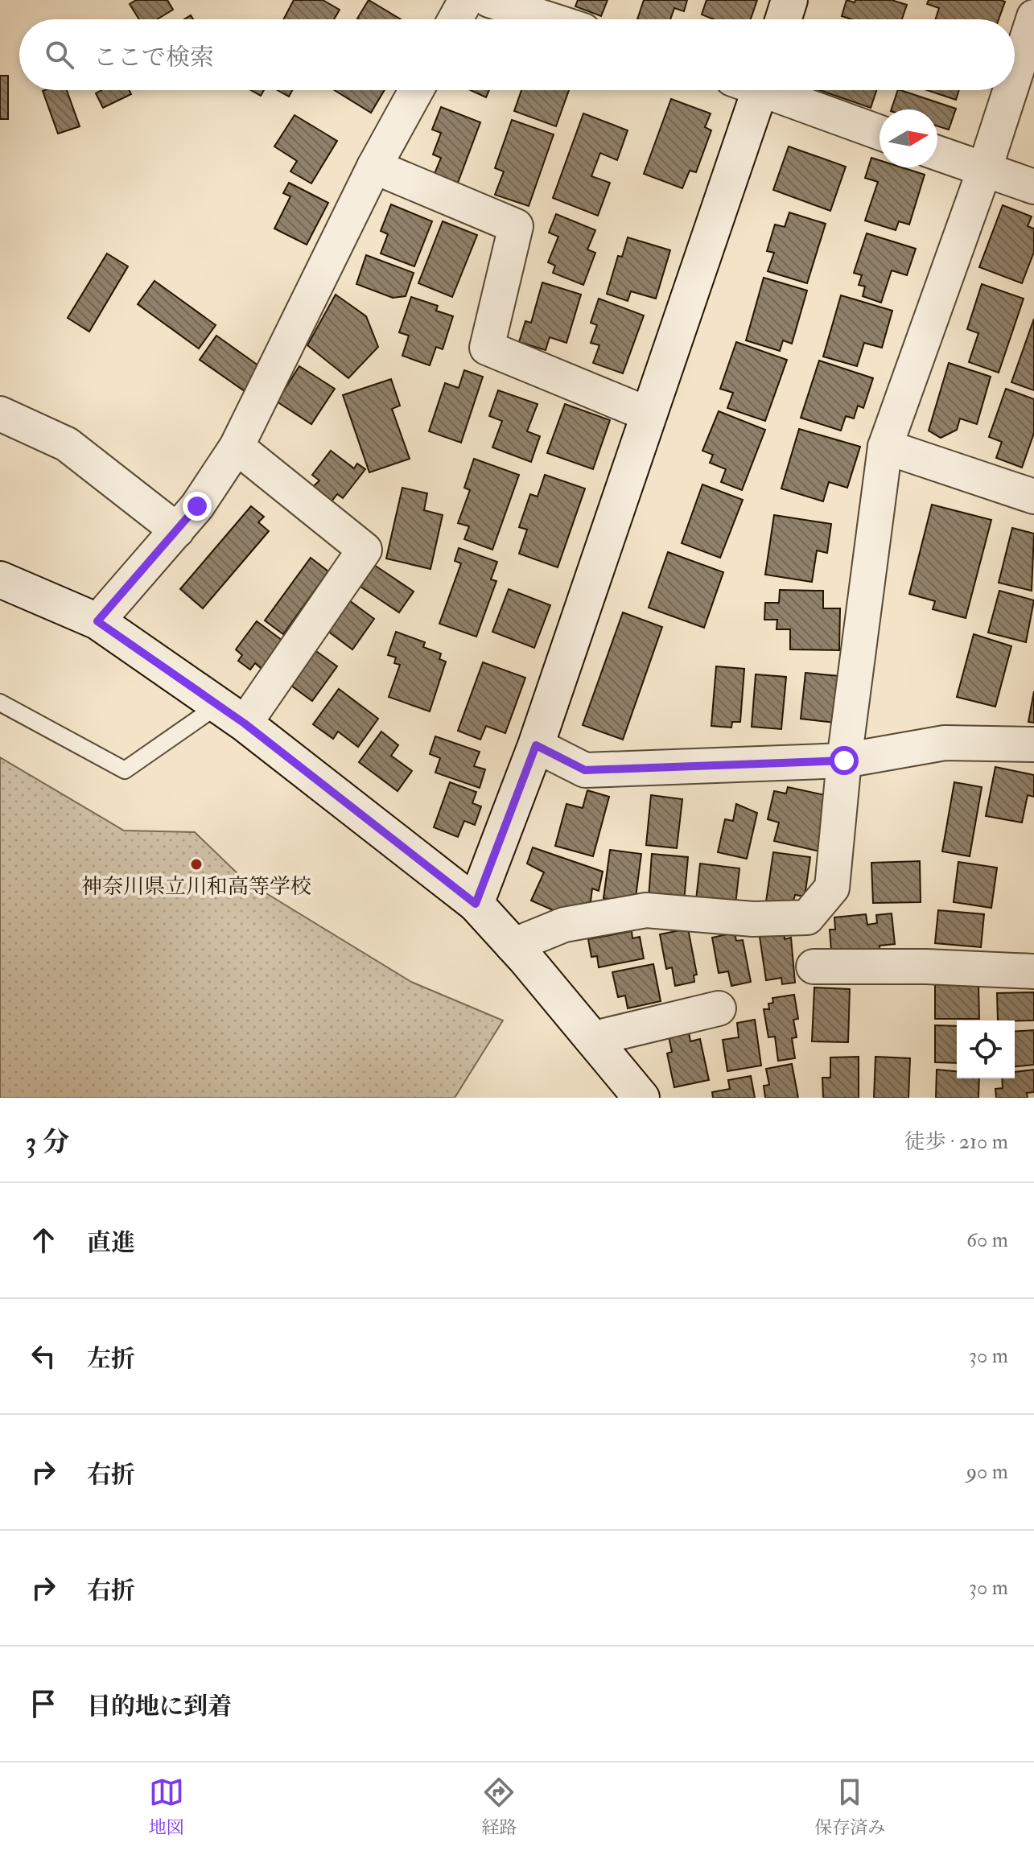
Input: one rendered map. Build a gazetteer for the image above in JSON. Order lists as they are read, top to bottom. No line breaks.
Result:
{"places":["神奈川県立川和高等学校"],"north":"right","page":{"search":"ここで検索","heading":["3 分","徒歩 · 210 m"],"list":[["直進","60 m"],["左折","30 m"],["右折","90 m"],["右折","30 m"],"目的地に到着"],"nav":["地図","経路","保存済み"]}}
